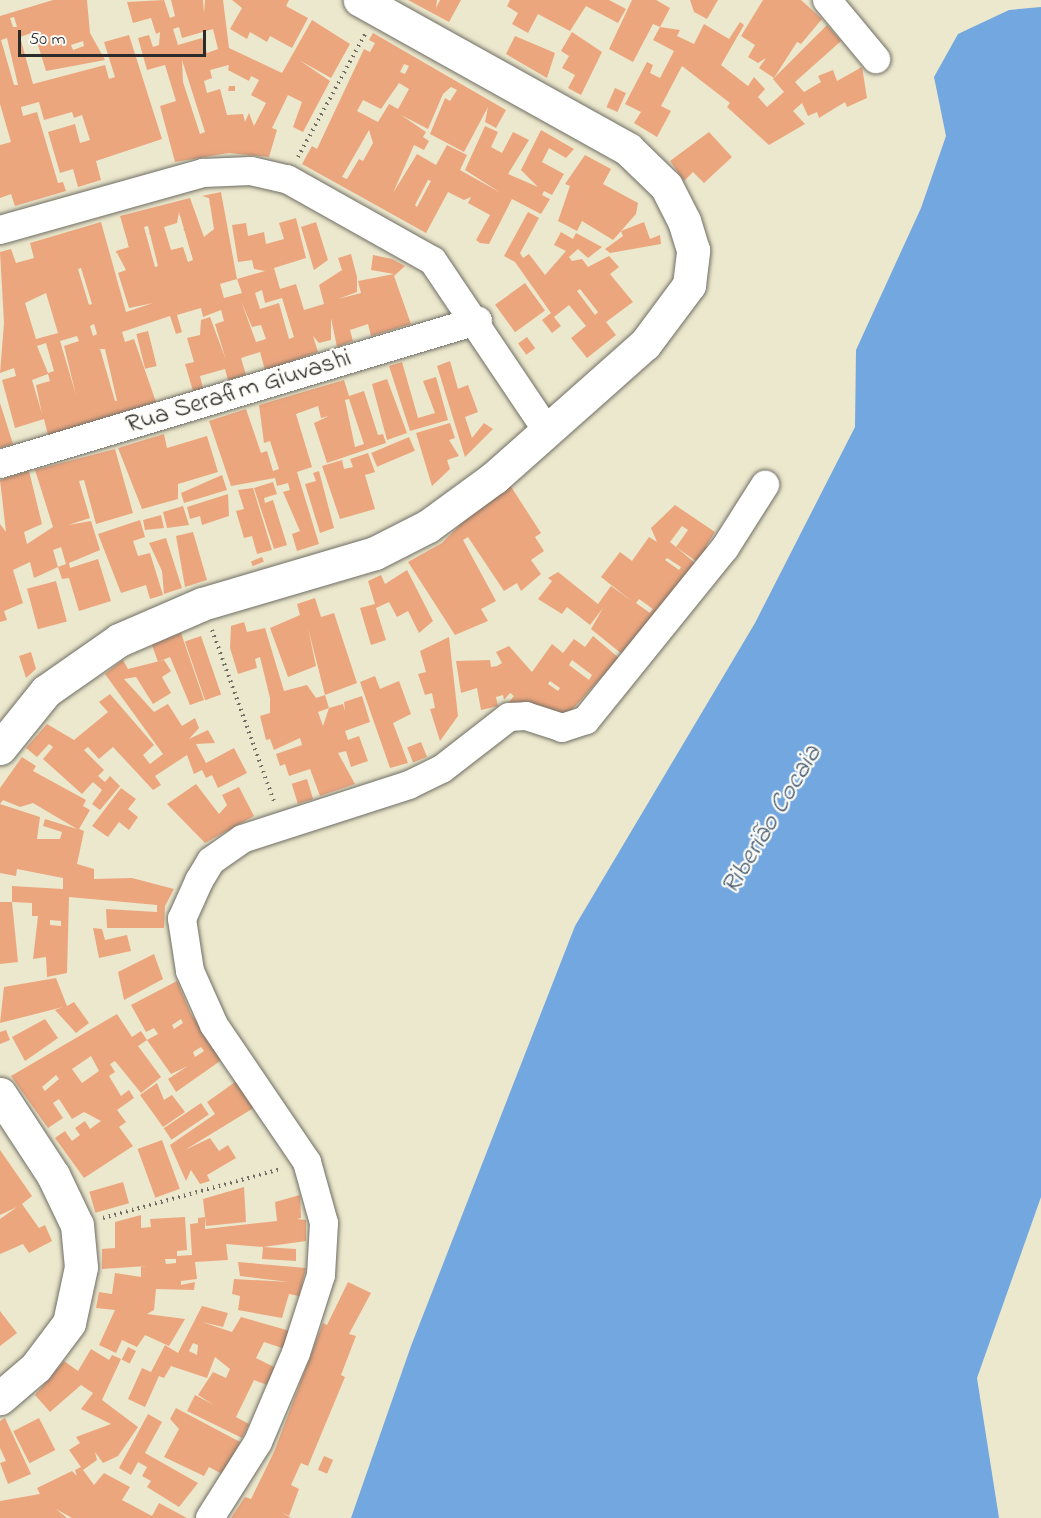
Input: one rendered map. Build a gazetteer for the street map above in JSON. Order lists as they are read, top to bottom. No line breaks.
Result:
{"streets":{"street":["Rua Serafim Giuvashi"]},"water":["Riberião Cocaia"],"scale_bar":"50 m"}
